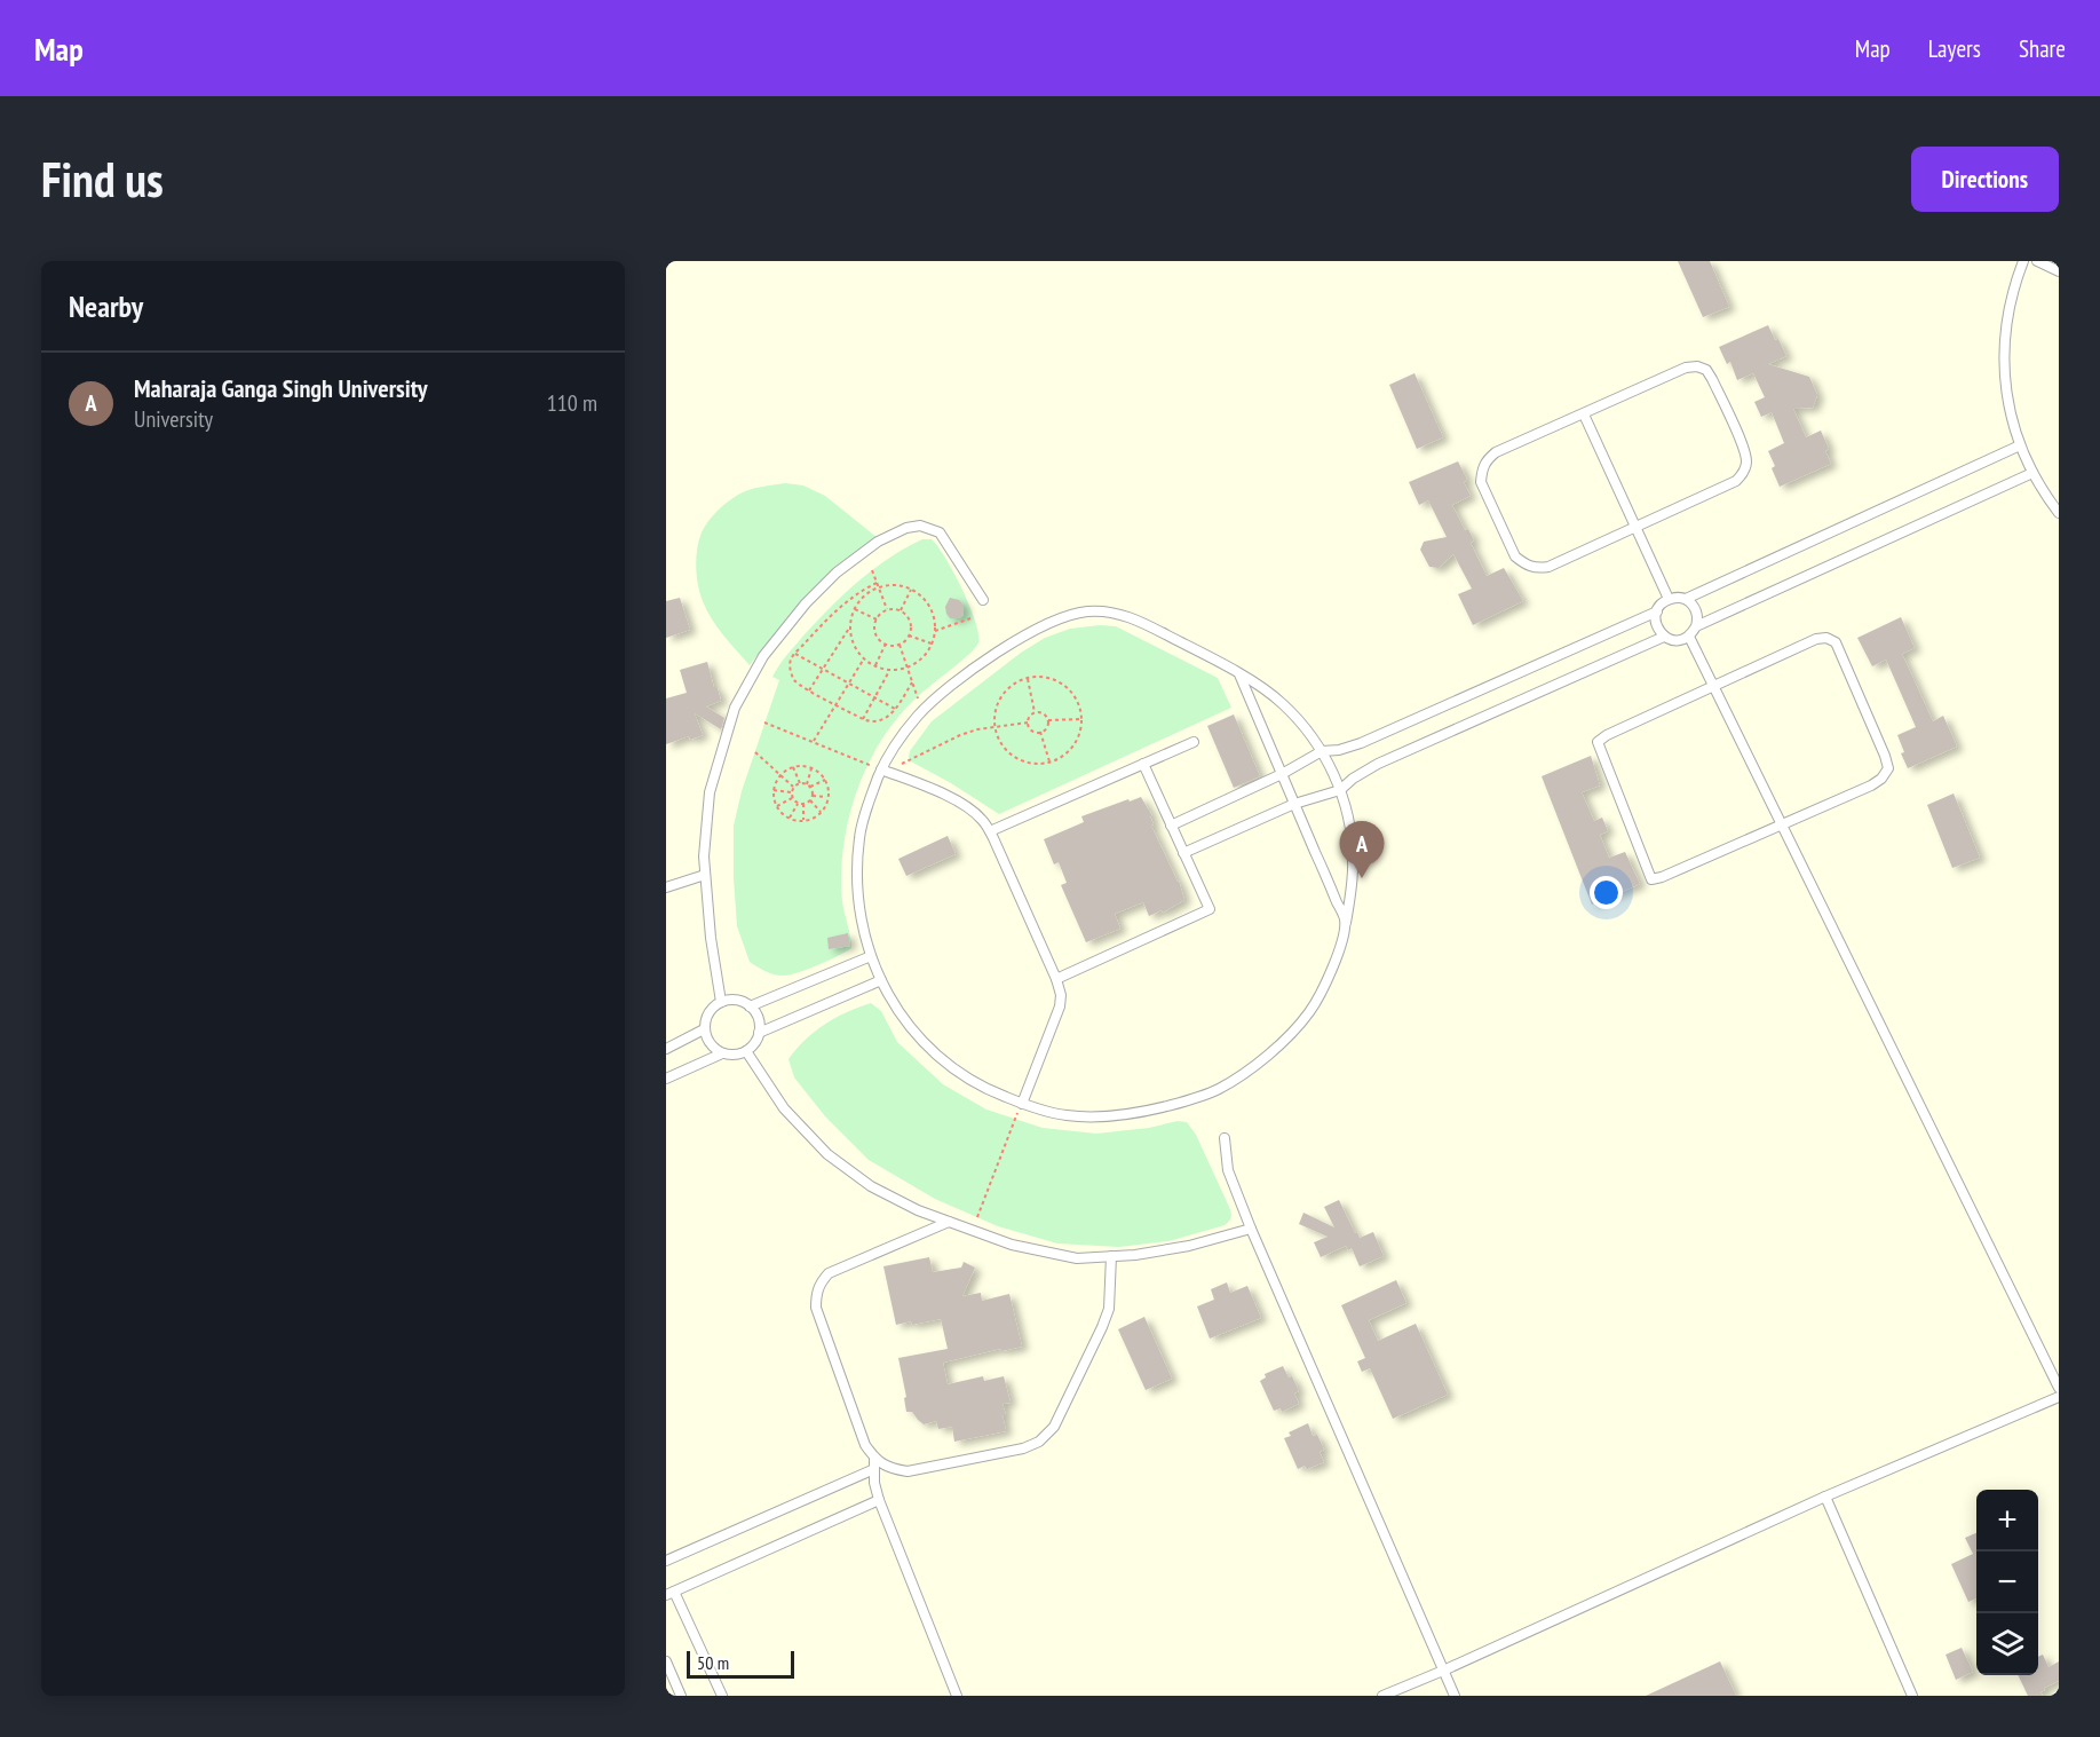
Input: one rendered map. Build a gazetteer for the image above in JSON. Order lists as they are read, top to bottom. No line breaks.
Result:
{"scale_bar":"50 m","page":{"header":"Map","nav":["Map","Layers","Share"],"buttons":"Directions","title":"Find us","heading":"Nearby","list":[{"mark":"A","name":"Maharaja Ganga Singh University","note":"University","value":"110 m"}],"pins":"A","map_buttons":["+","−"],"scale":"50 m"}}
